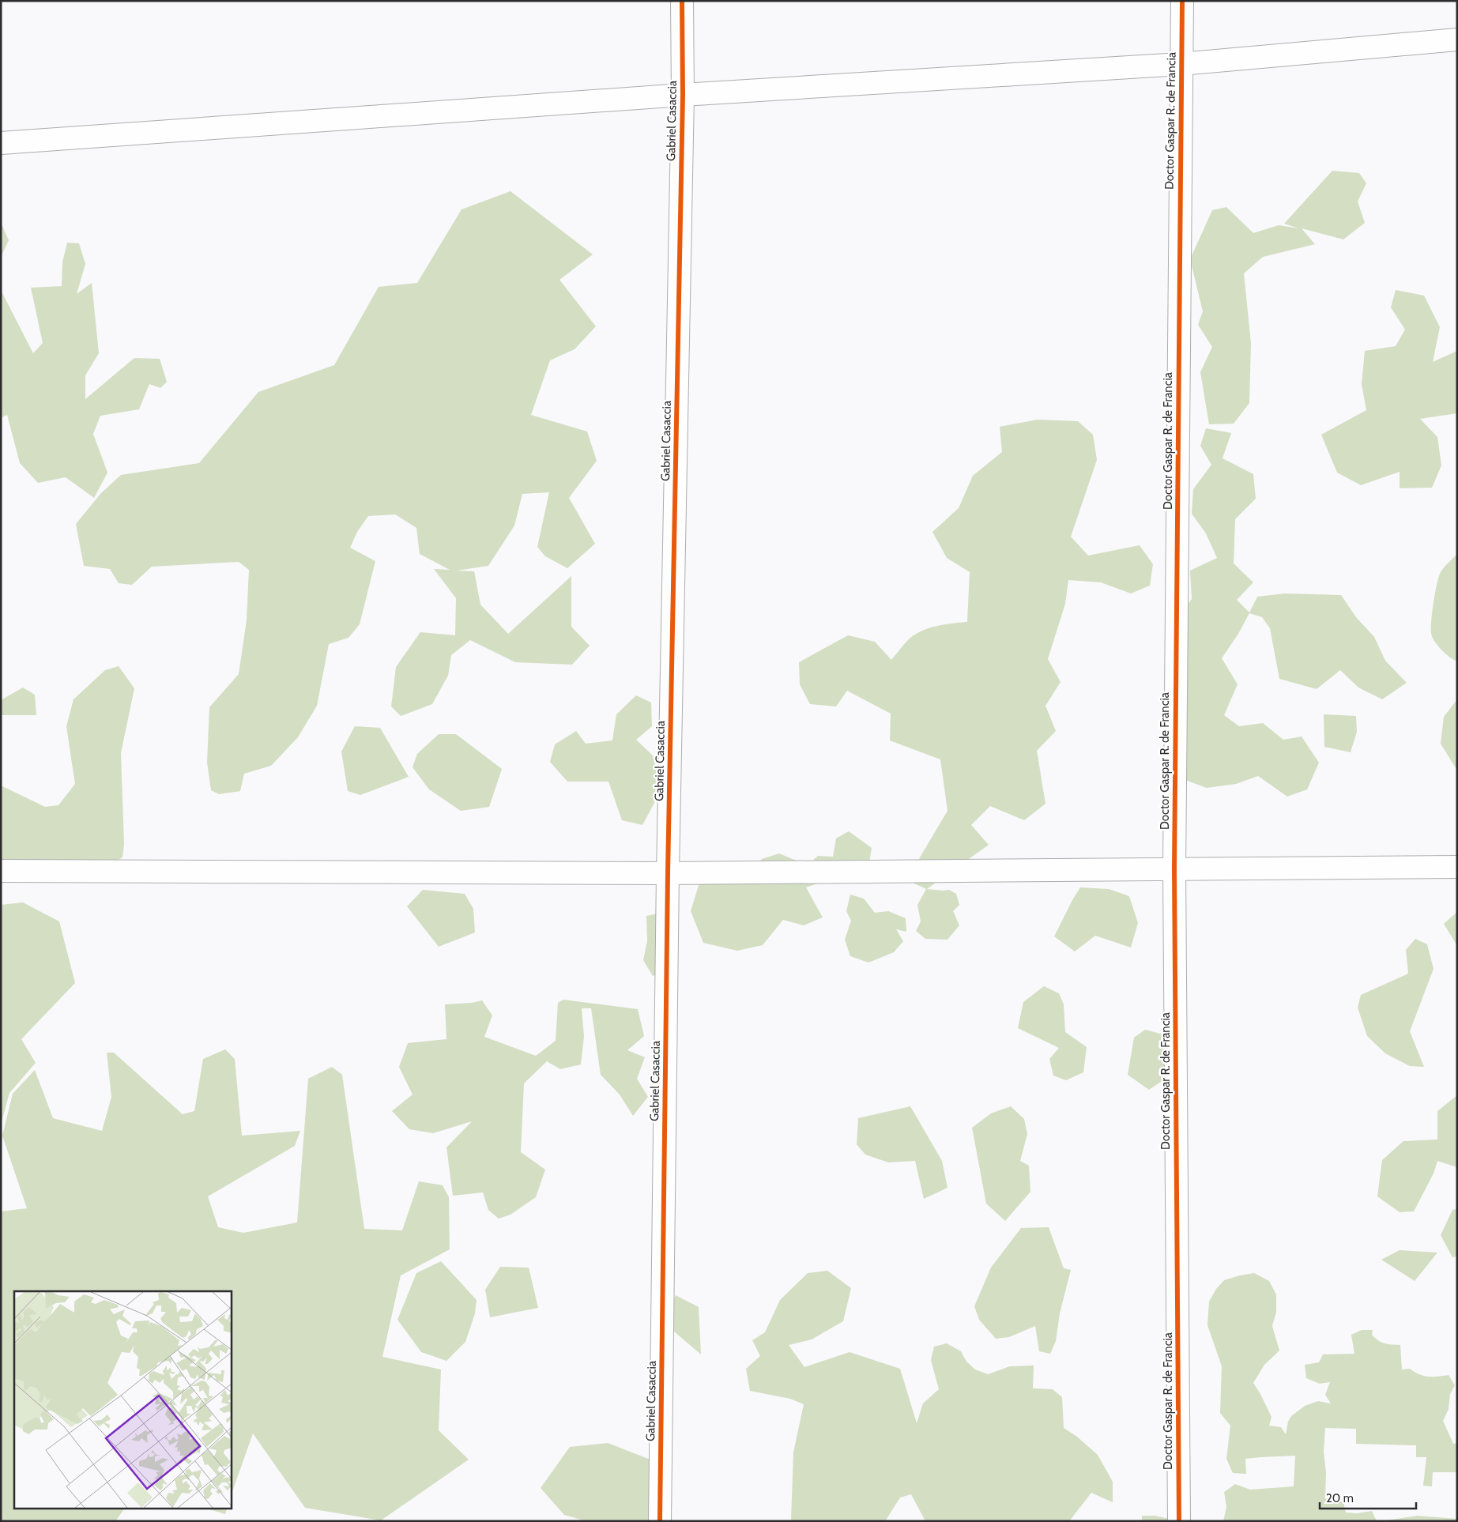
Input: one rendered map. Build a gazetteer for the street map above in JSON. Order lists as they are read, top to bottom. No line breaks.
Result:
{"streets":{"street":["Gabriel Casaccia","Doctor Gaspar R. de Francia"]},"scale_bar":"20 m"}
